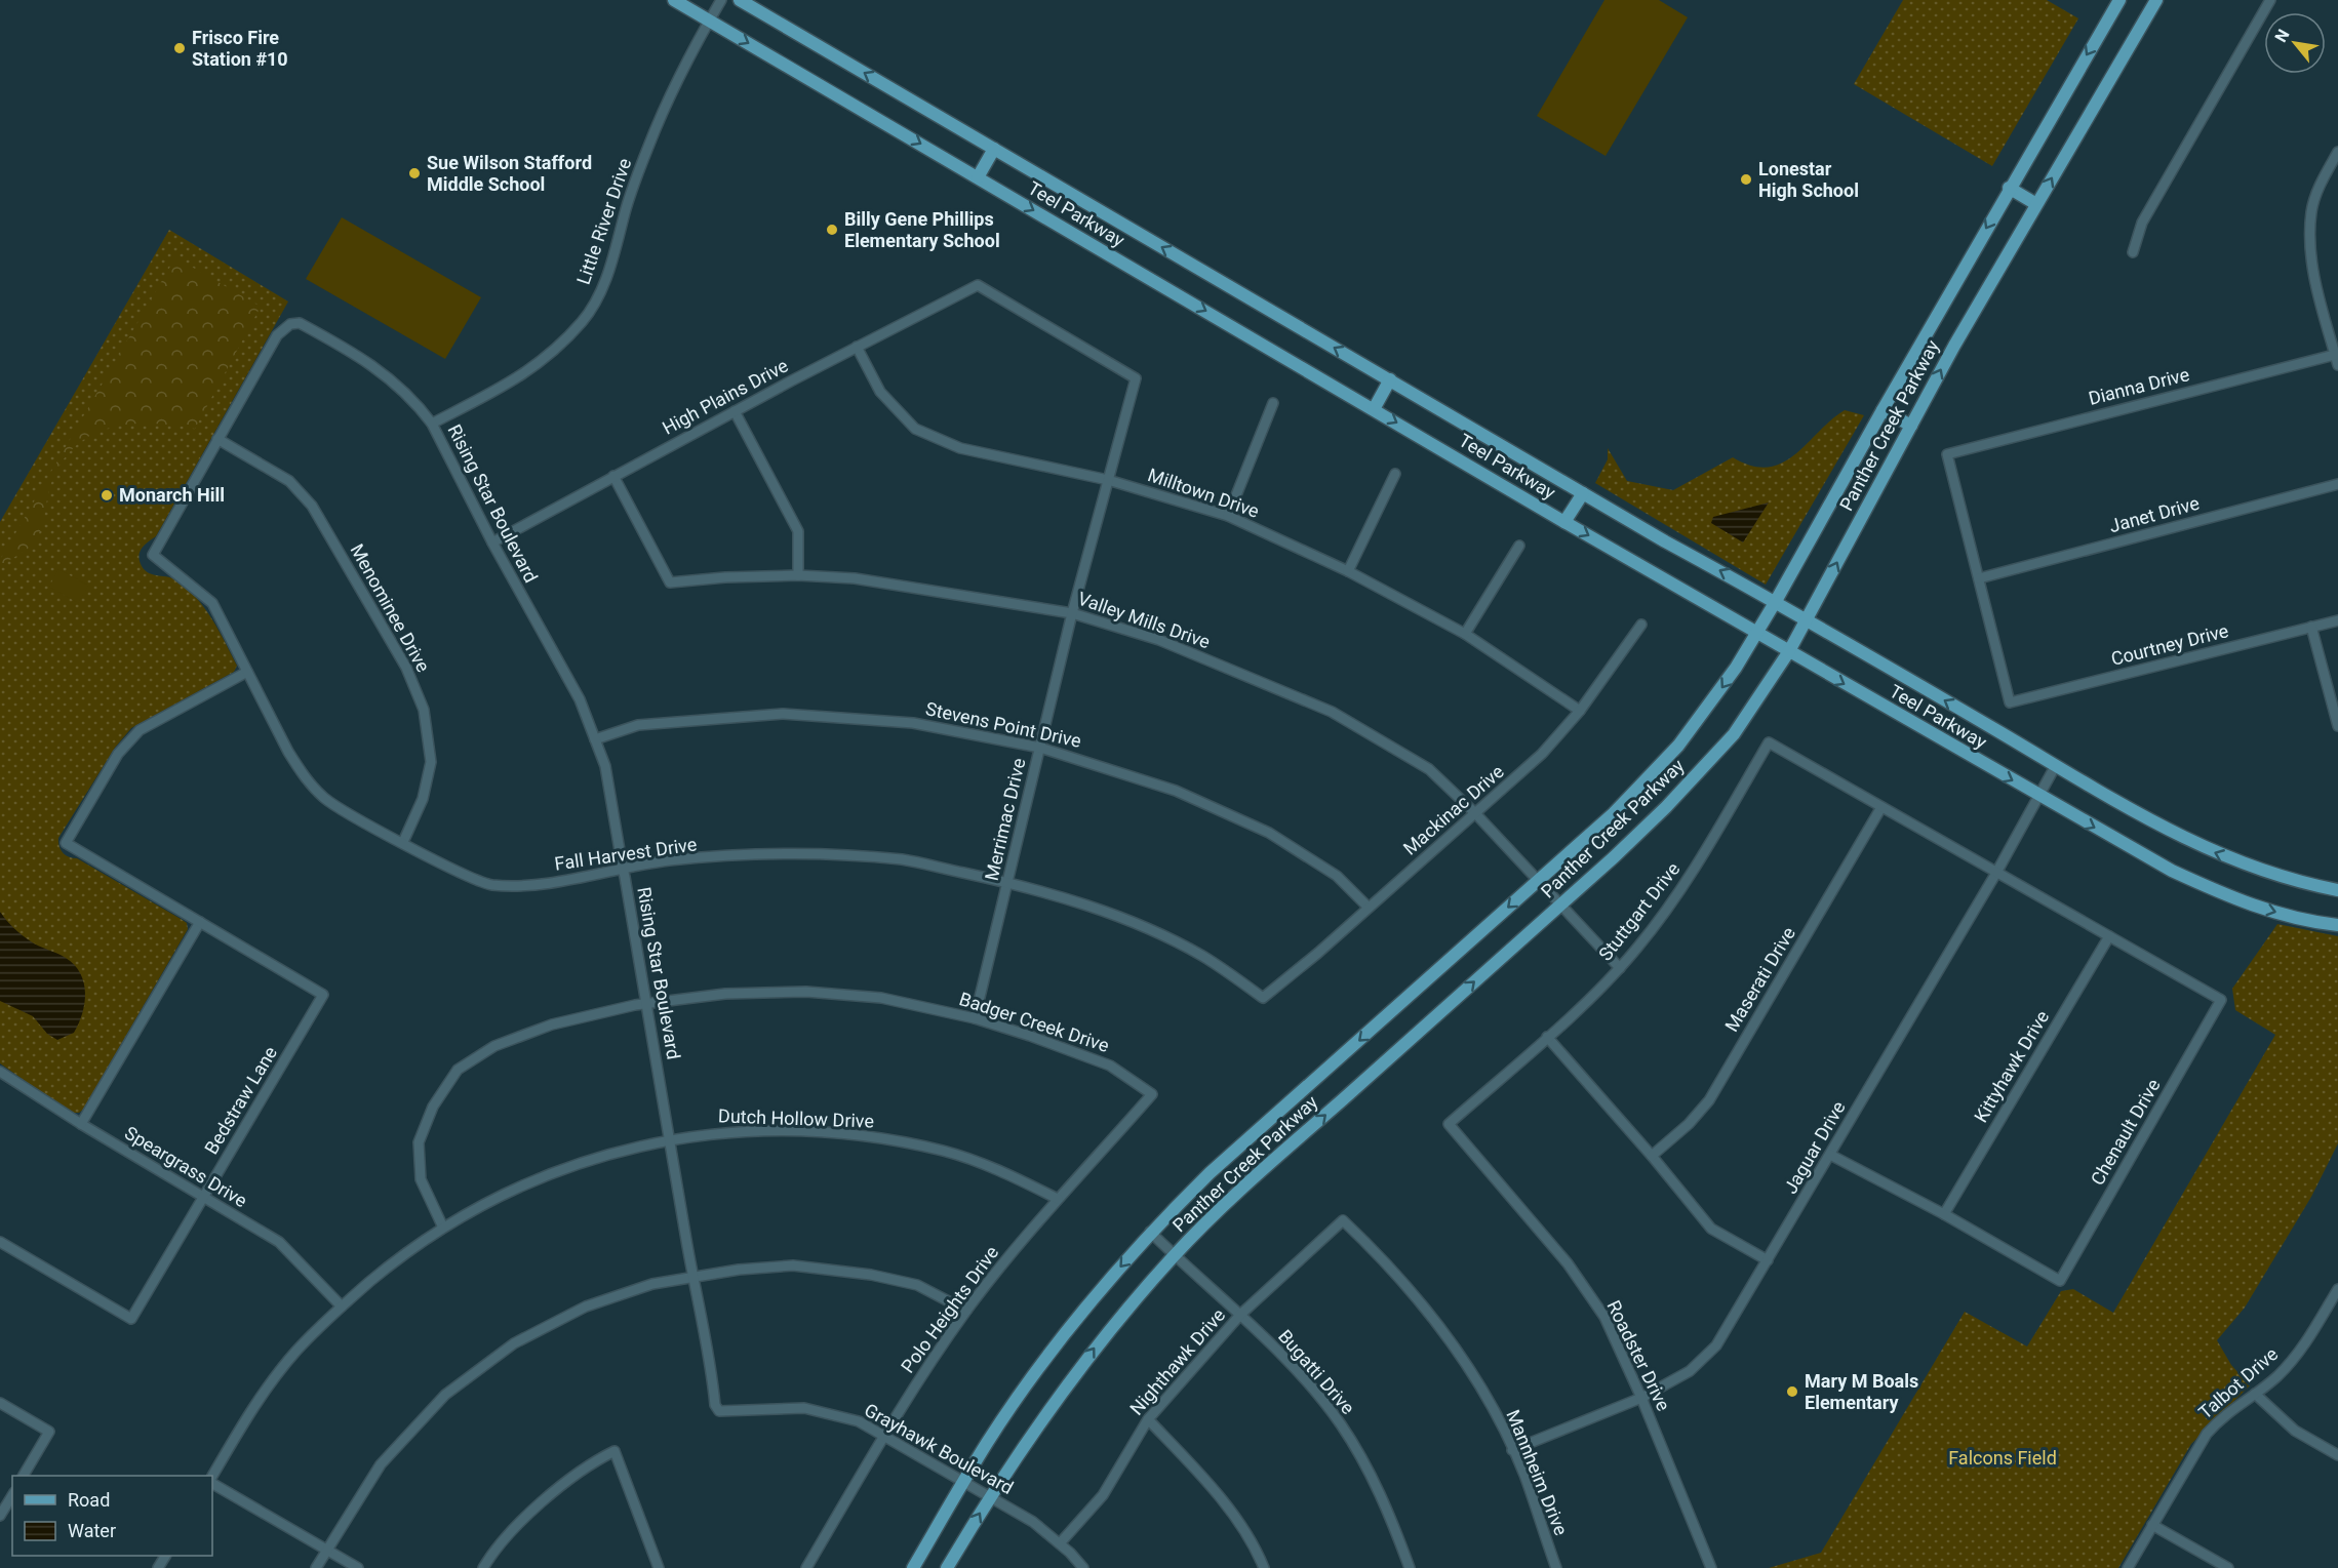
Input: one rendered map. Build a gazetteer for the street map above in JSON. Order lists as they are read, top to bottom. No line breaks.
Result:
{"streets":{"main road":["Teel Parkway","Panther Creek Parkway"],"street":["Little River Drive","Dianna Drive","High Plains Drive","Milltown Drive","Rising Star Boulevard","Janet Drive","Menominee Drive","Valley Mills Drive","Courtney Drive","Stevens Point Drive","Mackinac Drive","Merrimac Drive","Fall Harvest Drive","Stuttgart Drive","Maserati Drive","Badger Creek Drive","Kittyhawk Drive","Bedstraw Lane","Dutch Hollow Drive","Chenault Drive","Jaguar Drive","Speargrass Drive","Polo Heights Drive","Roadster Drive","Nighthawk Drive","Bugatti Drive","Talbot Drive","Grayhawk Boulevard","Mannheim Drive"]},"crossings":[["Teel Parkway","Little River Drive"],["Teel Parkway","Panther Creek Parkway"],["Teel Parkway","Jaguar Drive"],["Little River Drive","Rising Star Boulevard"],["Dianna Drive","Janet Drive"],["Dianna Drive","Courtney Drive"],["High Plains Drive","Milltown Drive"],["High Plains Drive","Rising Star Boulevard"],["High Plains Drive","Valley Mills Drive"],["High Plains Drive","Merrimac Drive"],["Panther Creek Parkway","Valley Mills Drive"],["Panther Creek Parkway","Bugatti Drive"],["Panther Creek Parkway","Grayhawk Boulevard"],["Milltown Drive","Mackinac Drive"],["Milltown Drive","Merrimac Drive"],["Rising Star Boulevard","Menominee Drive"],["Rising Star Boulevard","Stevens Point Drive"],["Rising Star Boulevard","Fall Harvest Drive"],["Rising Star Boulevard","Badger Creek Drive"],["Rising Star Boulevard","Dutch Hollow Drive"],["Rising Star Boulevard","Grayhawk Boulevard"],["Janet Drive","Courtney Drive"],["Menominee Drive","Fall Harvest Drive"],["Valley Mills Drive","Mackinac Drive"],["Valley Mills Drive","Merrimac Drive"],["Valley Mills Drive","Stuttgart Drive"],["Stevens Point Drive","Mackinac Drive"],["Stevens Point Drive","Merrimac Drive"],["Mackinac Drive","Fall Harvest Drive"],["Merrimac Drive","Fall Harvest Drive"],["Merrimac Drive","Badger Creek Drive"],["Stuttgart Drive","Maserati Drive"],["Stuttgart Drive","Roadster Drive"],["Badger Creek Drive","Dutch Hollow Drive"],["Badger Creek Drive","Polo Heights Drive"],["Kittyhawk Drive","Chenault Drive"],["Bedstraw Lane","Speargrass Drive"],["Dutch Hollow Drive","Speargrass Drive"],["Dutch Hollow Drive","Polo Heights Drive"],["Jaguar Drive","Roadster Drive"],["Jaguar Drive","Mannheim Drive"],["Polo Heights Drive","Grayhawk Boulevard"],["Nighthawk Drive","Bugatti Drive"],["Nighthawk Drive","Grayhawk Boulevard"],["Nighthawk Drive","Mannheim Drive"]],"parks":["Falcons Field"],"places":["Frisco Fire Station #10","Sue Wilson Stafford Middle School","Lonestar High School","Billy Gene Phillips Elementary School","Monarch Hill","Mary M Boals Elementary"],"legend":["Road","Water"],"north":"top left"}
